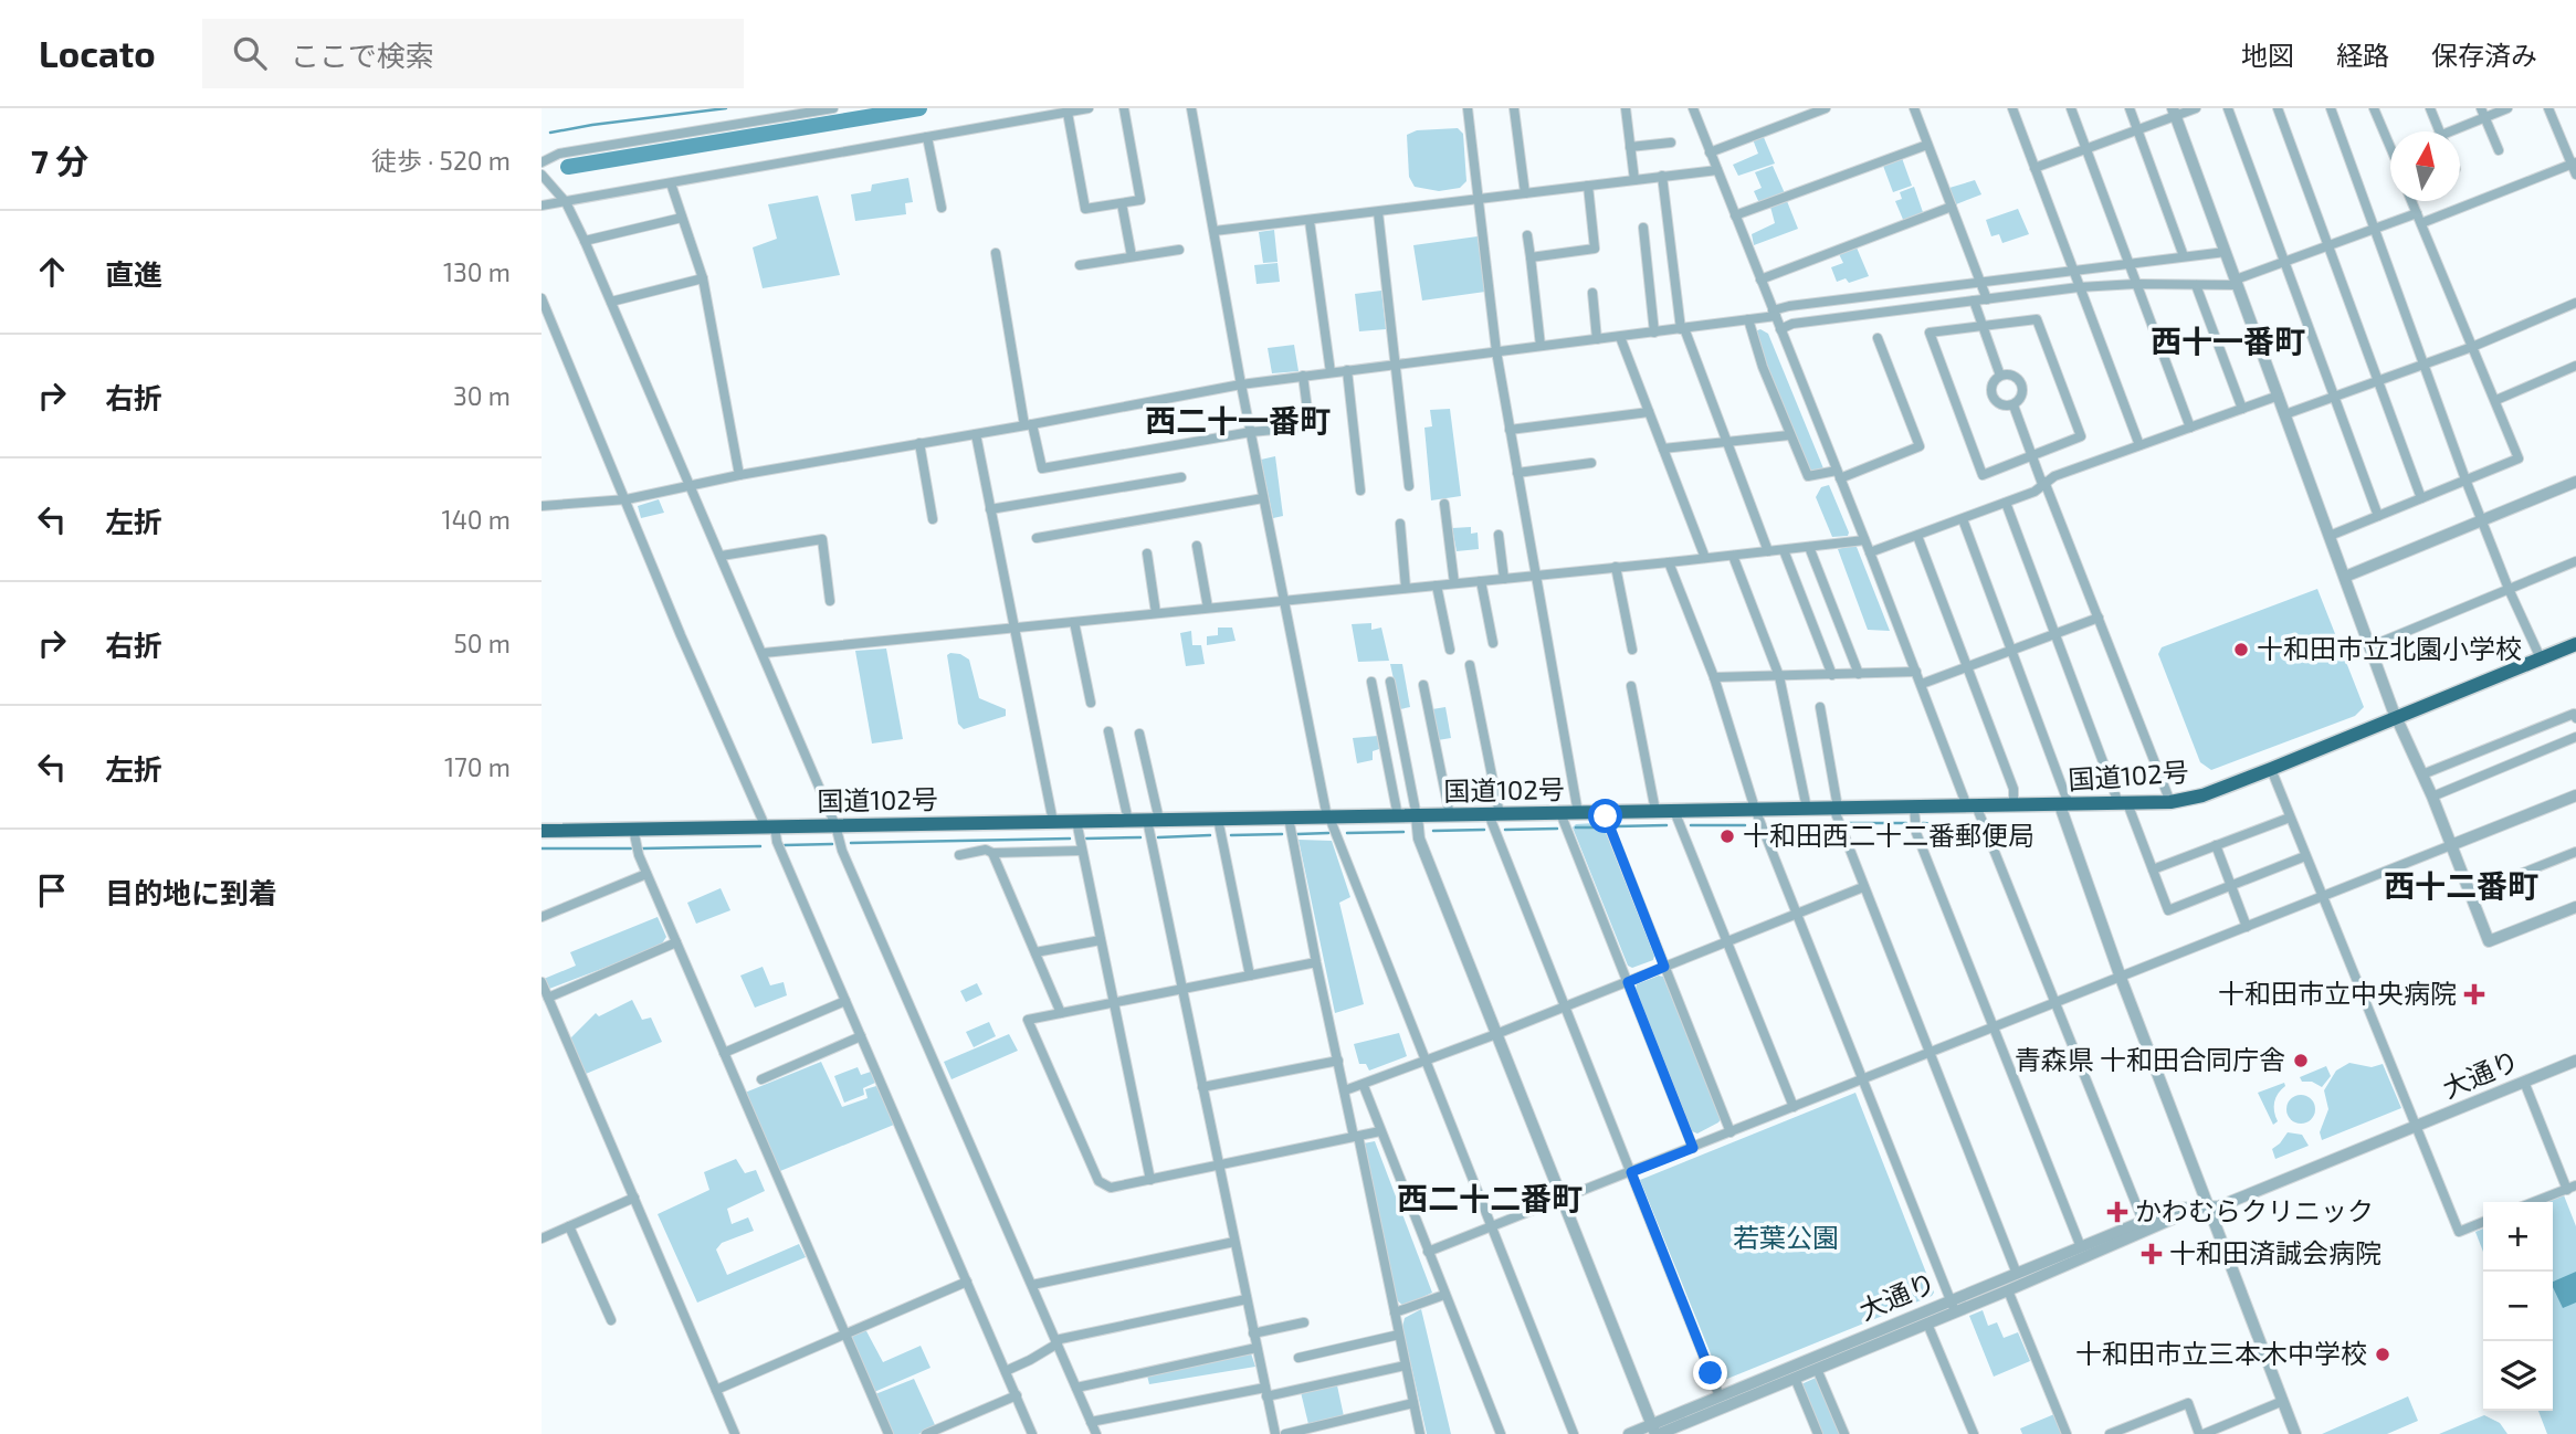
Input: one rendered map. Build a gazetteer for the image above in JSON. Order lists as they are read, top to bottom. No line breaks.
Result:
{"streets":{"highway":["国道102号"],"street":["大通り"]},"districts":["西十一番町","西二十一番町","西十二番町","西二十二番町"],"parks":["若葉公園"],"places":{"other":["十和田市立北園小学校","十和田西二十二番郵便局","青森県 十和田合同庁舎","十和田市立三本木中学校"],"health":["十和田市立中央病院","かわむらクリニック","十和田済誠会病院"]},"north":"top","page":{"header":"Locato","search":"ここで検索","nav":["地図","経路","保存済み"],"heading":["7 分","徒歩 · 520 m"],"list":[["直進","130 m"],["右折","30 m"],["左折","140 m"],["右折","50 m"],["左折","170 m"],"目的地に到着"],"map_buttons":["+","−"]}}
